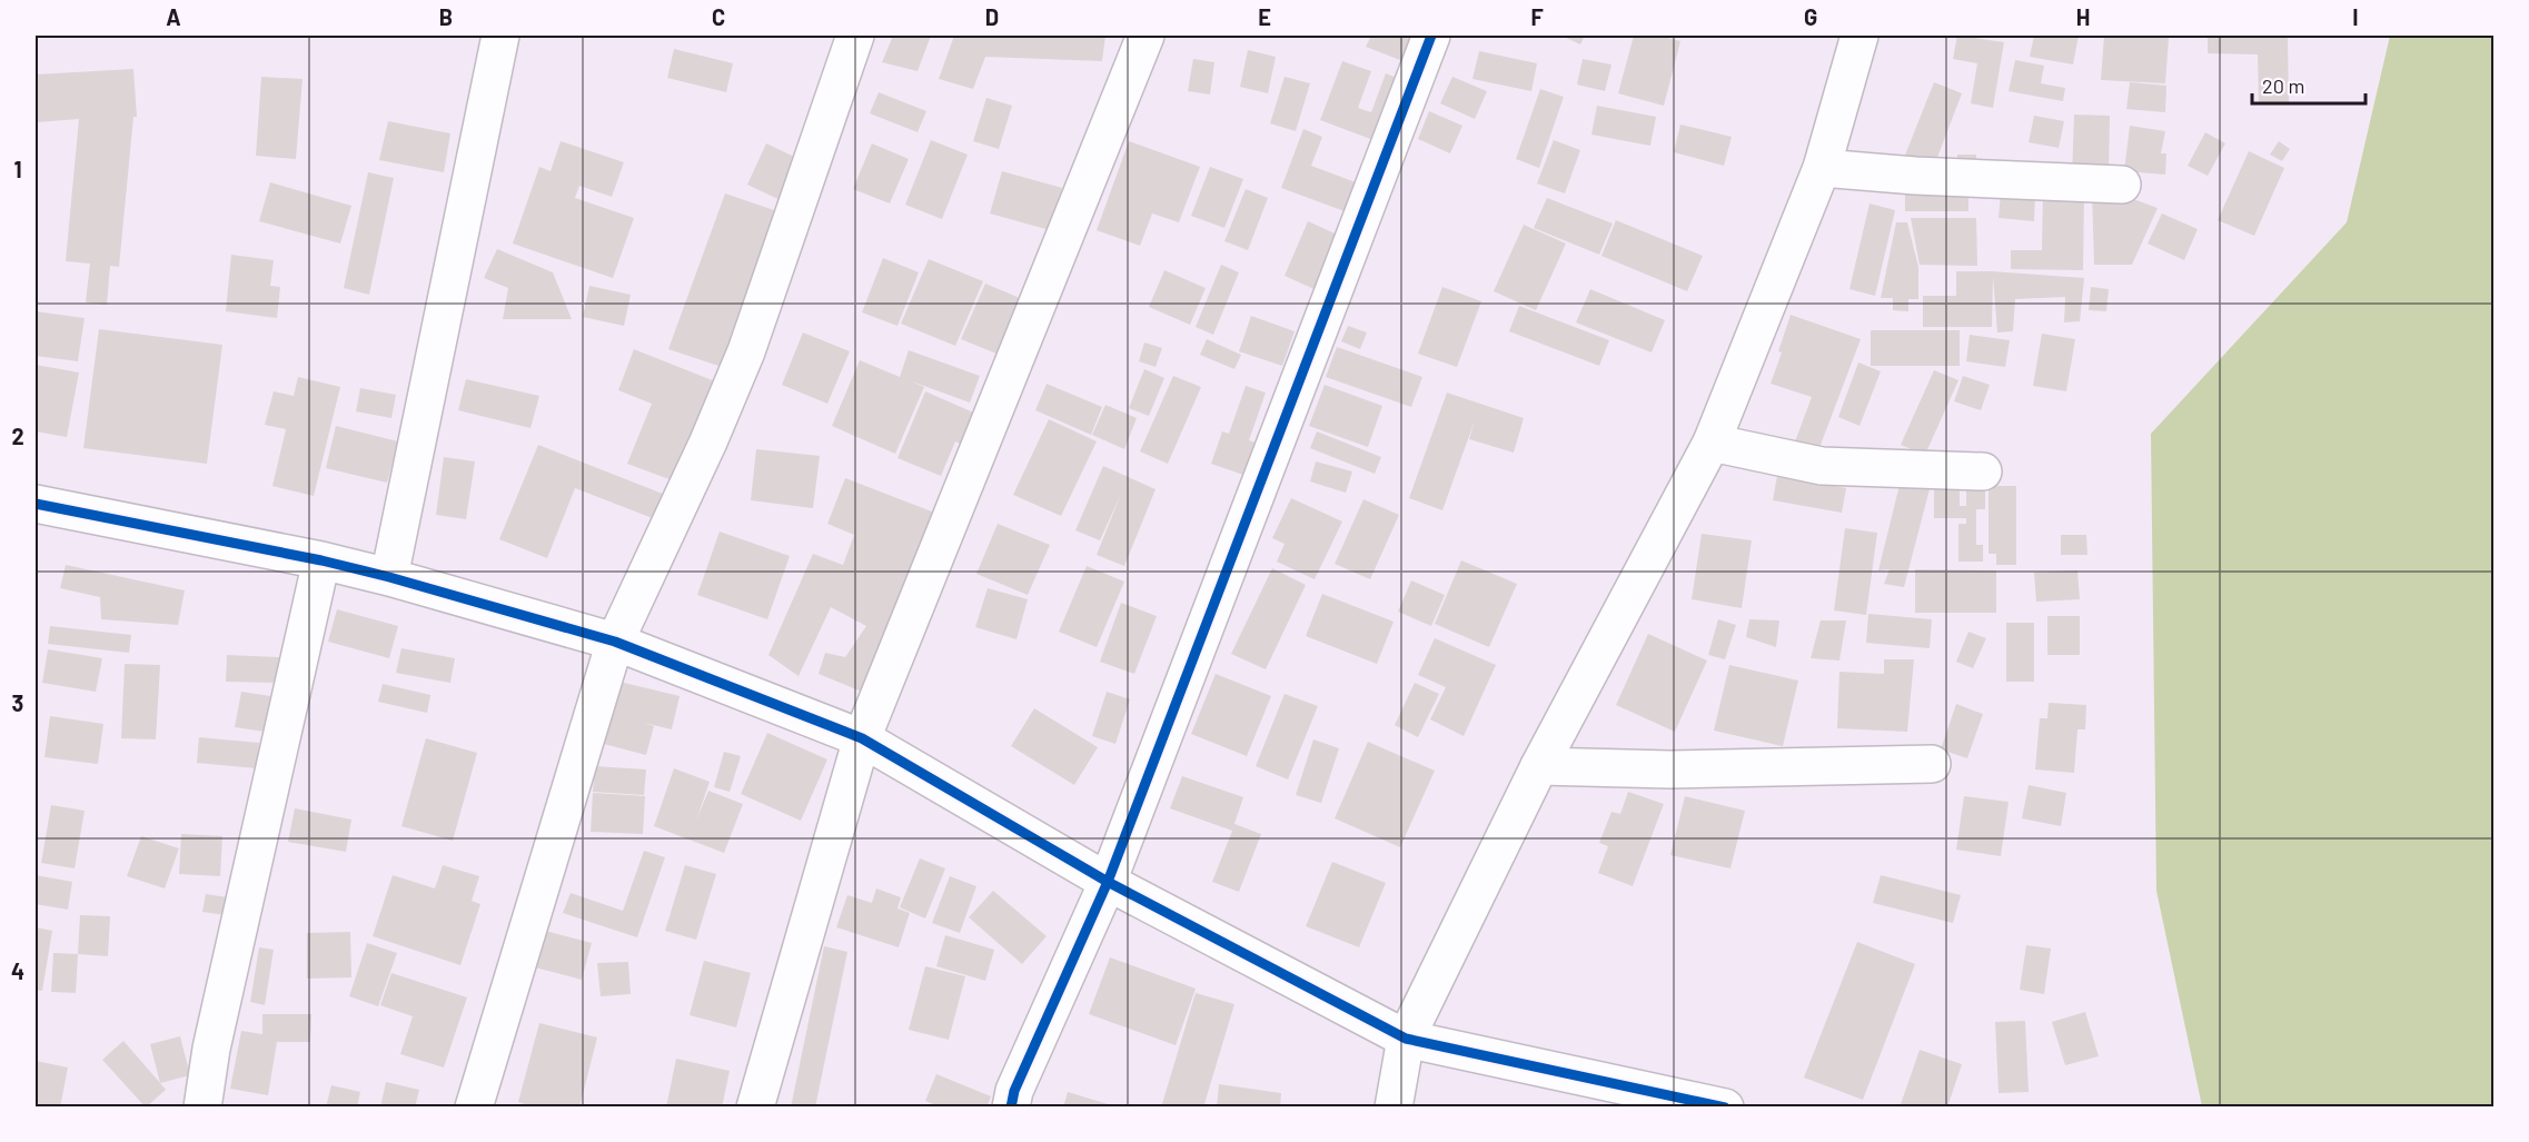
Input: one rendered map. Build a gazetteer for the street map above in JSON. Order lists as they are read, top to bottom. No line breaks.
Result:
{"scale_bar":"20 m","grid":{"columns":["A","B","C","D","E","F","G","H","I"],"rows":["1","2","3","4"]}}
